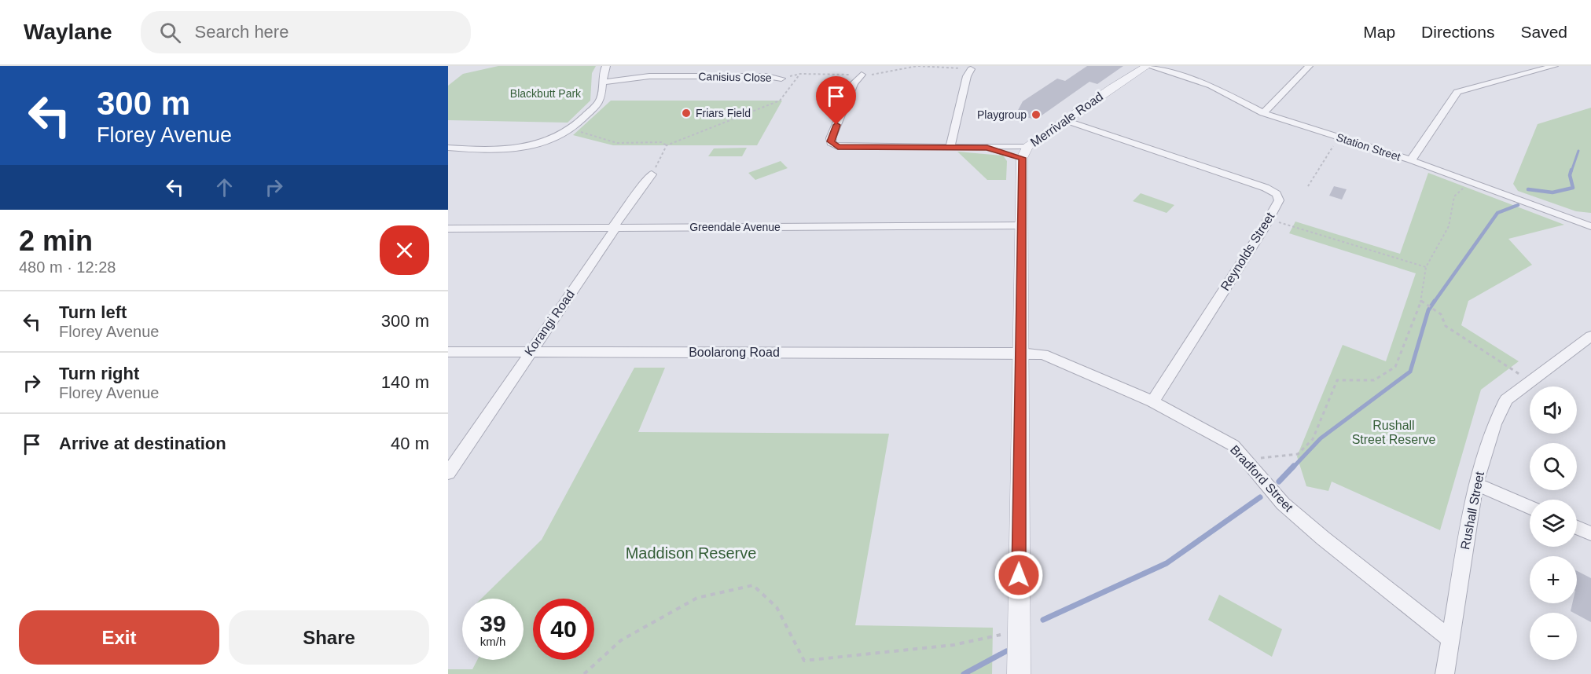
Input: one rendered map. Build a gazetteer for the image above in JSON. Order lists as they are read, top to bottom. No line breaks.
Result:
{"streets":{"street":["Canisius Close","Merrivale Road","Station Street","Greendale Avenue","Reynolds Street","Korangi Road","Boolarong Road","Bradford Street","Rushall Street"]},"crossings":[["Merrivale Road","Station Street"],["Merrivale Road","Greendale Avenue"],["Merrivale Road","Reynolds Street"],["Merrivale Road","Boolarong Road"],["Merrivale Road","Bradford Street"],["Greendale Avenue","Korangi Road"],["Reynolds Street","Bradford Street"],["Korangi Road","Boolarong Road"],["Boolarong Road","Bradford Street"],["Bradford Street","Rushall Street"]],"parks":["Blackbutt Park","Rushall Street Reserve","Maddison Reserve"],"places":["Friars Field","Playgroup"],"page":{"header":"Waylane","search":"Search here","nav":["Map","Directions","Saved"],"turn":["300 m","Florey Avenue"],"heading":["2 min","480 m · 12:28"],"list":[{"name":"Turn left","note":"Florey Avenue","value":"300 m"},{"name":"Turn right","note":"Florey Avenue","value":"140 m"},{"name":"Arrive at destination","value":"40 m"}],"map_buttons":["+","−"],"speed":"39 km/h","limit":"40","buttons":["Exit","Share"]}}
